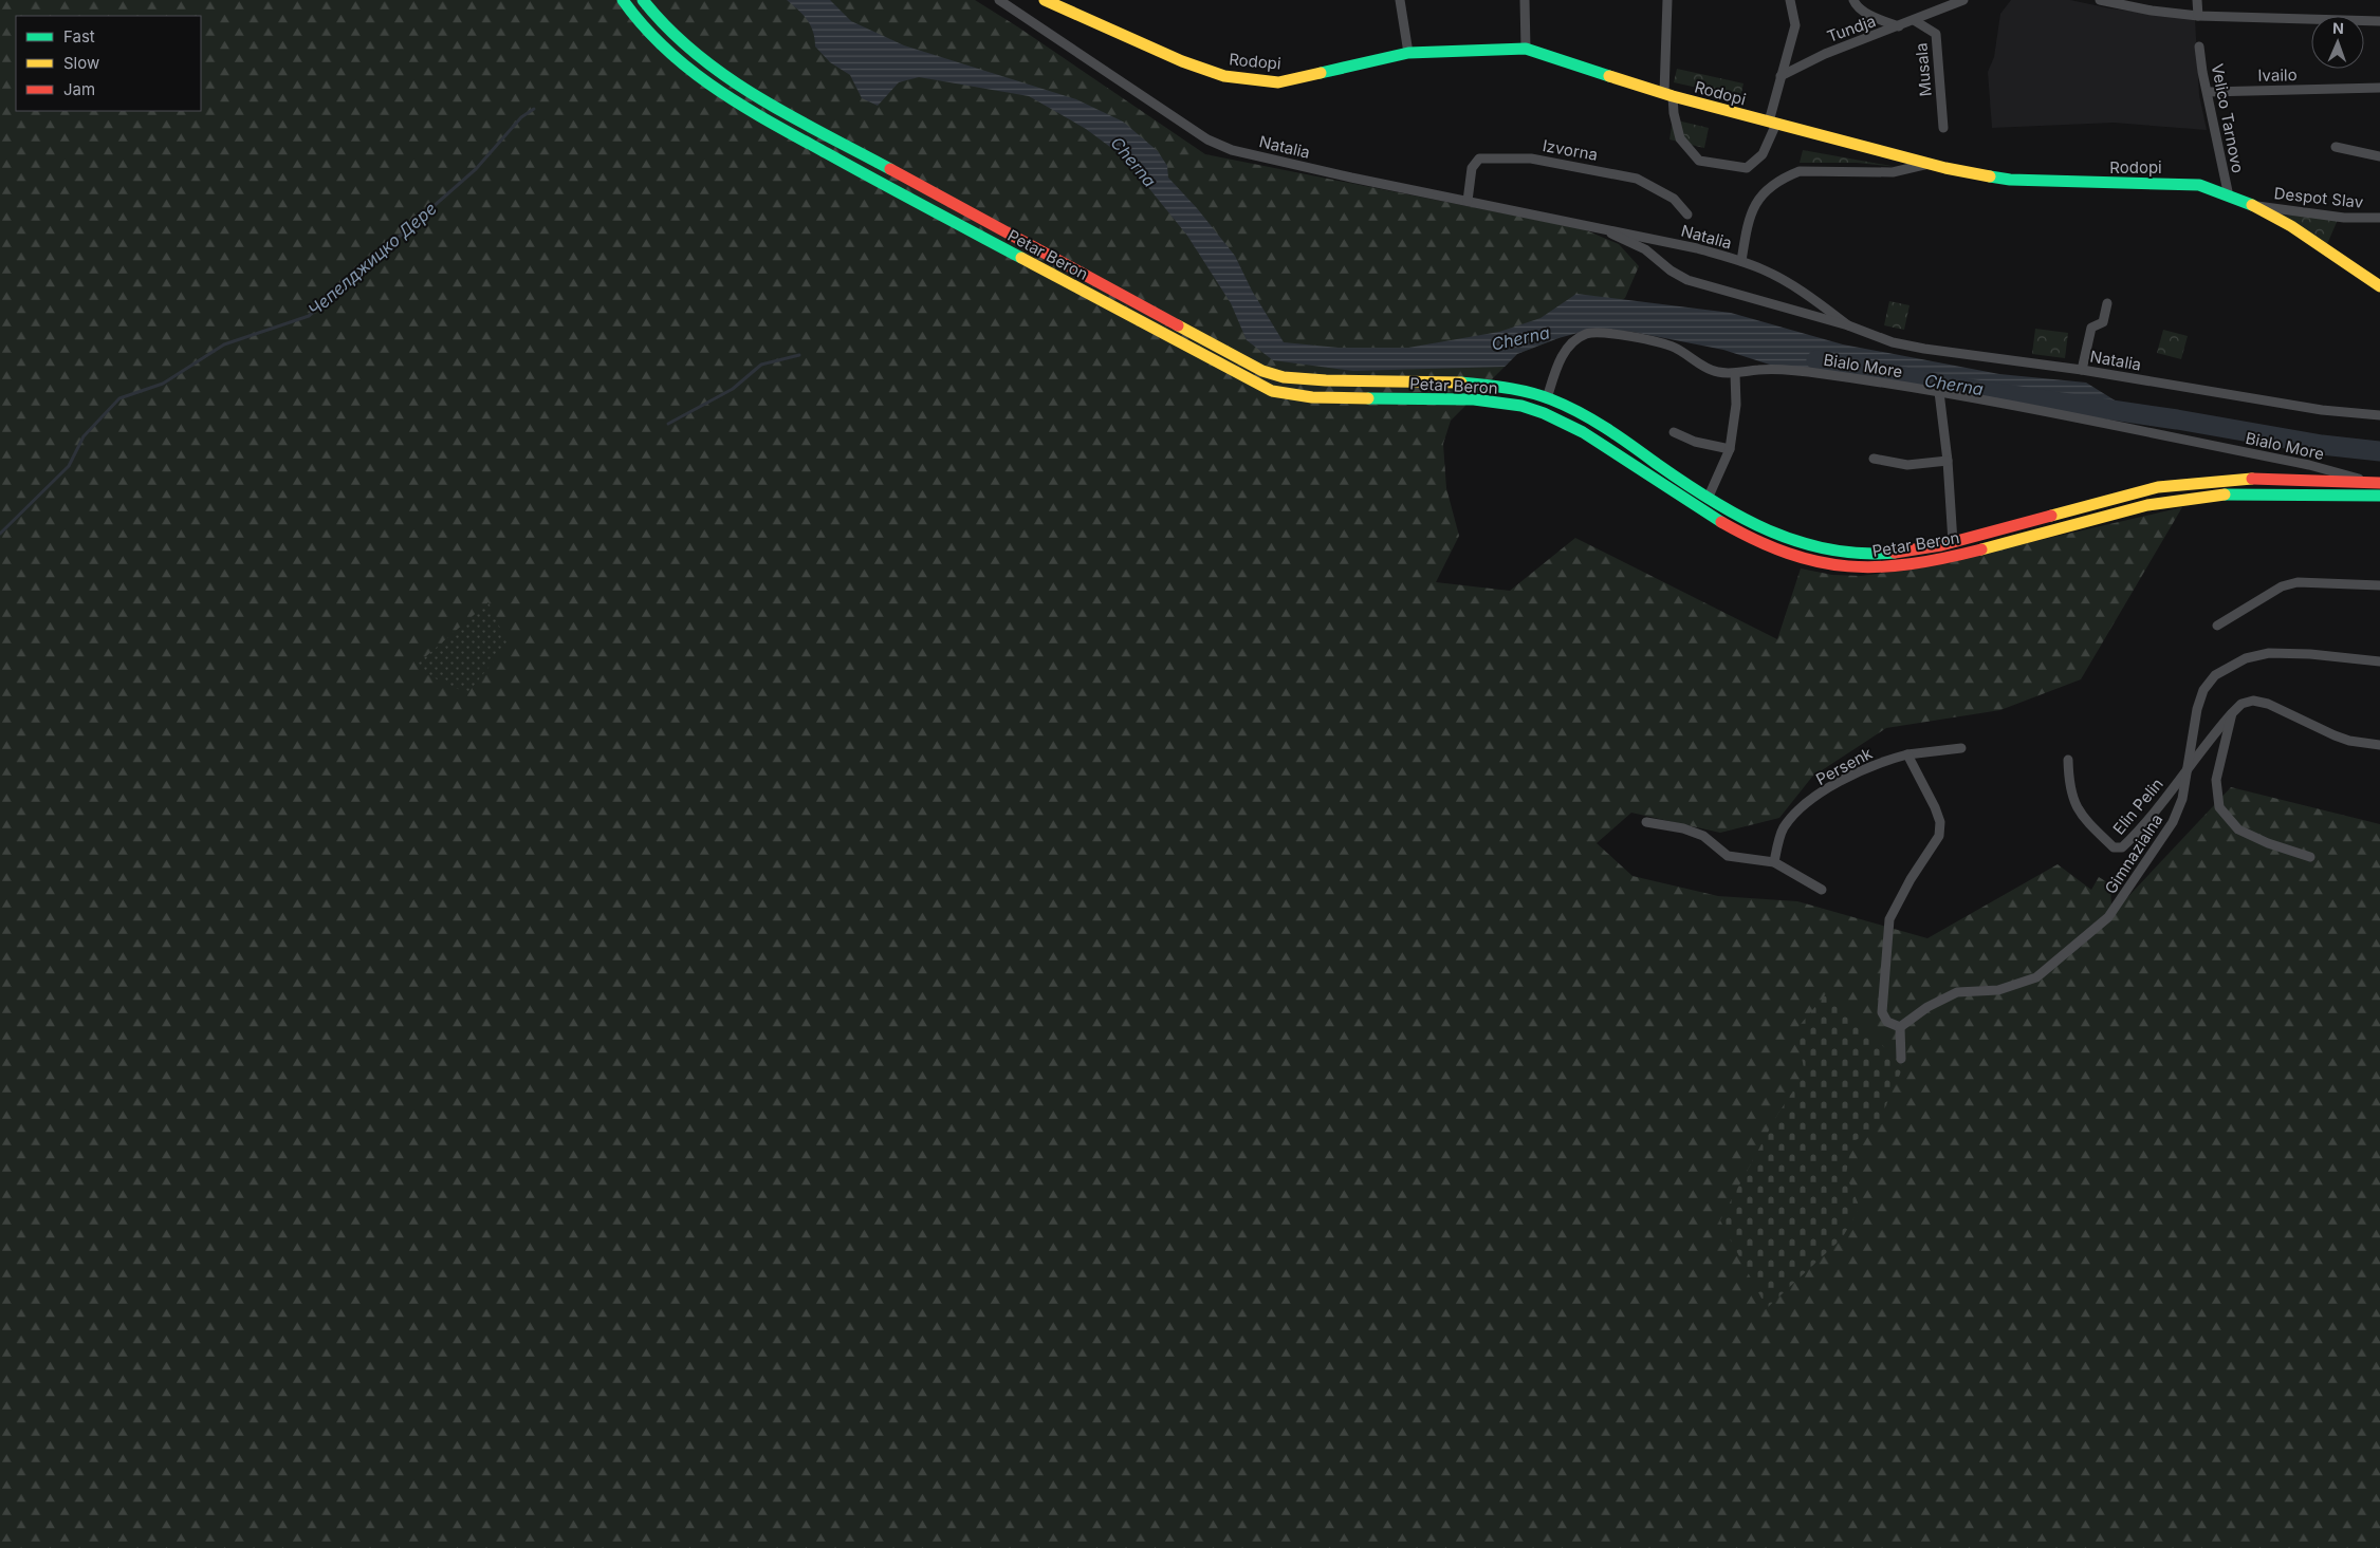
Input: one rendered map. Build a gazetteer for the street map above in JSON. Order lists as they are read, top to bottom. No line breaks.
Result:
{"streets":{"main road":["Rodopi","Petar Beron"],"street":["Tundja","Musala","Ivailo","Velico Tarnovo","Natalia","Izvorna","Despot Slav","Bialo More","Persenk","Elin Pelin","Gimnazialna"]},"crossings":[["Tundja","Musala"],["Rodopi","Velico Tarnovo"],["Rodopi","Despot Slav"],["Ivailo","Velico Tarnovo"],["Natalia","Izvorna"],["Petar Beron","Bialo More"],["Elin Pelin","Gimnazialna"]],"water":["Cherna","Чепелджицко Дере"],"legend":["Fast","Slow","Jam"],"north":"top"}
